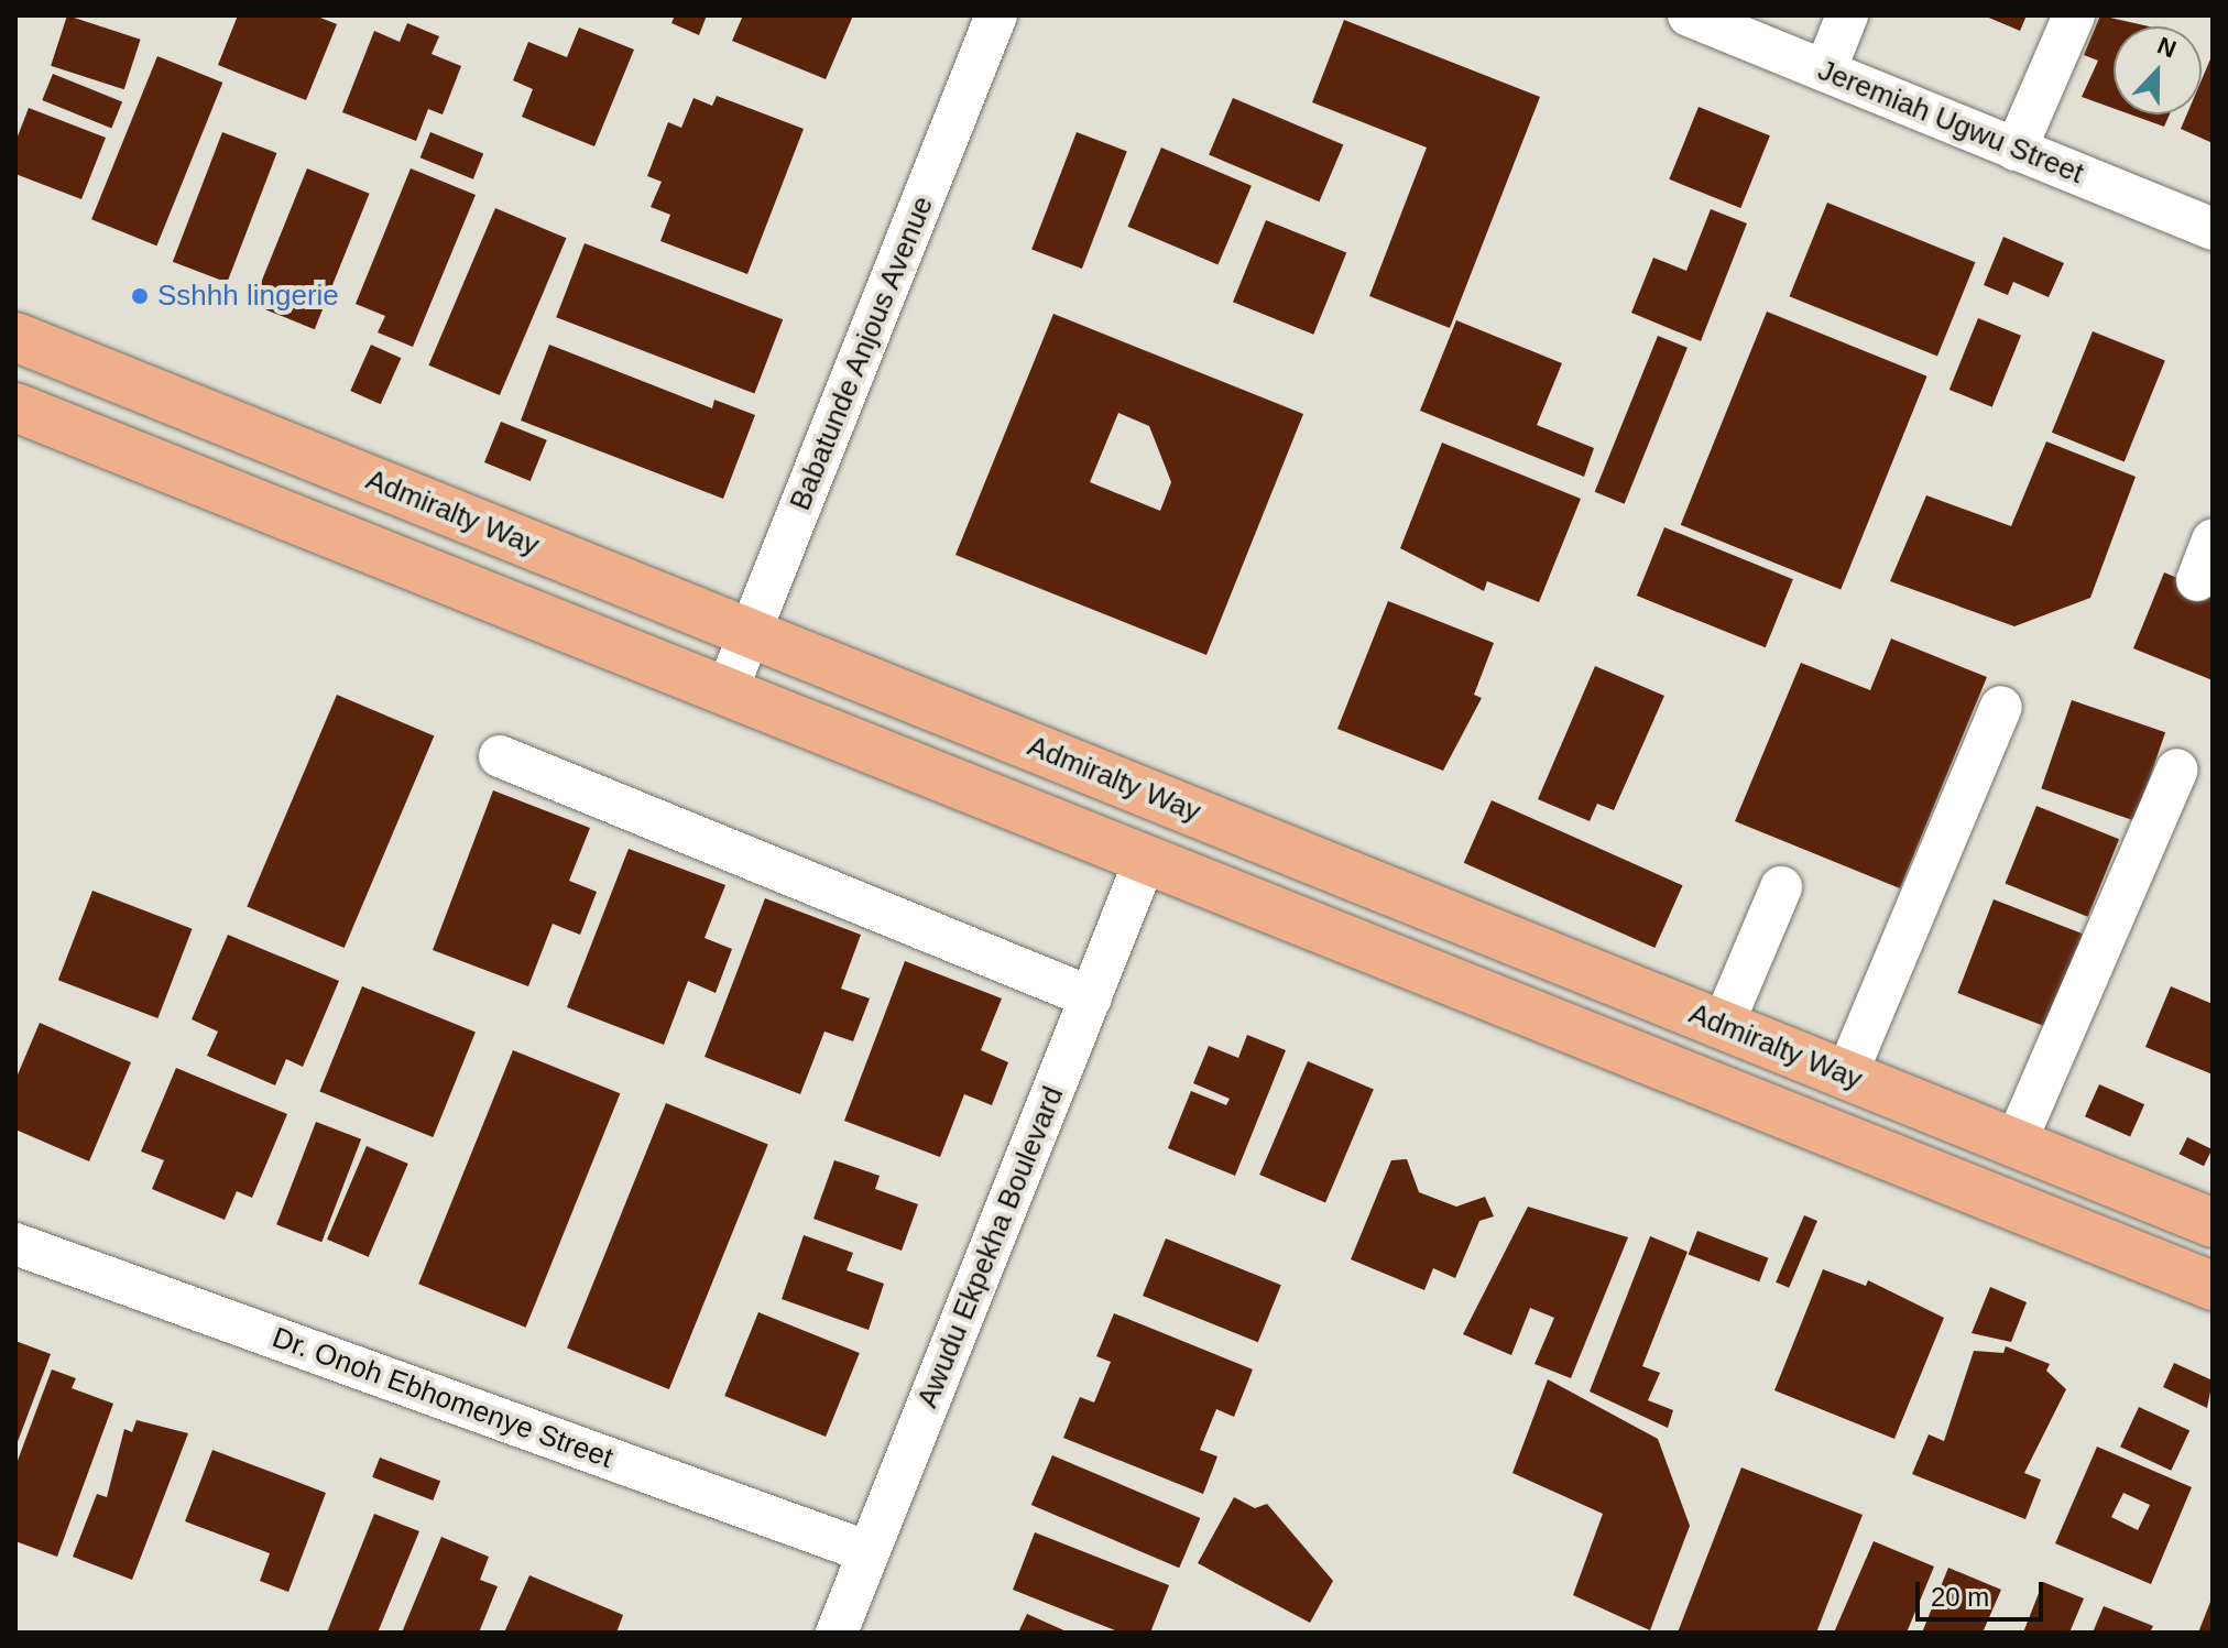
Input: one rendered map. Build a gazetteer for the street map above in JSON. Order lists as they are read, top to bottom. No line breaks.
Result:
{"streets":{"main road":["Admiralty Way"],"street":["Jeremiah Ugwu Street","Babatunde Anjous Avenue","Awudu Ekpekha Boulevard","Dr. Onoh Ebhomenye Street"]},"crossings":[["Babatunde Anjous Avenue","Admiralty Way"],["Admiralty Way","Awudu Ekpekha Boulevard"],["Awudu Ekpekha Boulevard","Dr. Onoh Ebhomenye Street"]],"places":["Sshhh lingerie"],"scale_bar":"20 m","north":"top"}
